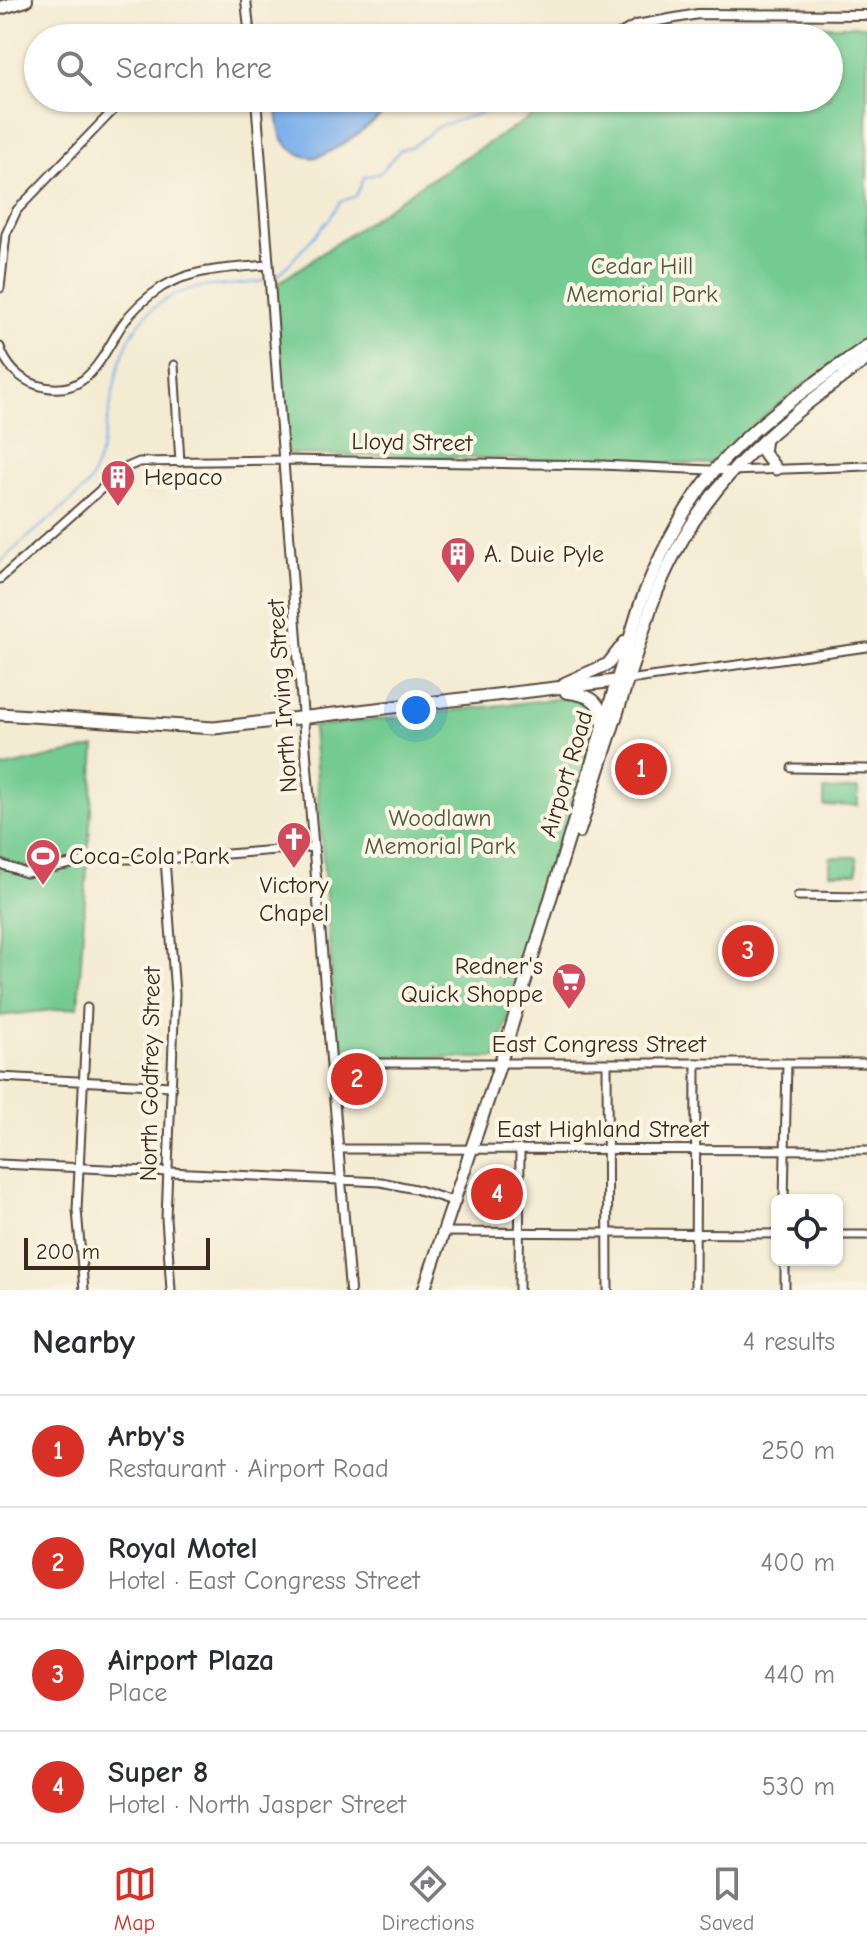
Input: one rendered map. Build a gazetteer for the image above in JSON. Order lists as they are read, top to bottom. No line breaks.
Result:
{"streets":{"main road":["Airport Road"],"street":["Lloyd Street","North Irving Street","East Congress Street","North Godfrey Street","East Highland Street"]},"crossings":[["Lloyd Street","North Irving Street"],["Lloyd Street","Airport Road"],["North Irving Street","East Congress Street"],["North Irving Street","East Highland Street"],["Airport Road","East Congress Street"],["Airport Road","East Highland Street"]],"parks":["Cedar Hill Memorial Park","Woodlawn Memorial Park"],"places":{"building":["Hepaco","A. Duie Pyle"],"church":["Victory Chapel"],"sports":["Coca-Cola Park"],"supermarket":["Redner's Quick Shoppe"]},"scale_bar":"200 m","page":{"search":"Search here","pins":["1","3","2","4"],"scale":"200 m","heading":["Nearby","4 results"],"list":[{"mark":"1","name":"Arby's","note":"Restaurant · Airport Road","value":"250 m"},{"mark":"2","name":"Royal Motel","note":"Hotel · East Congress Street","value":"400 m"},{"mark":"3","name":"Airport Plaza","note":"Place","value":"440 m"},{"mark":"4","name":"Super 8","note":"Hotel · North Jasper Street","value":"530 m"}],"nav":["Map","Directions","Saved"]}}
